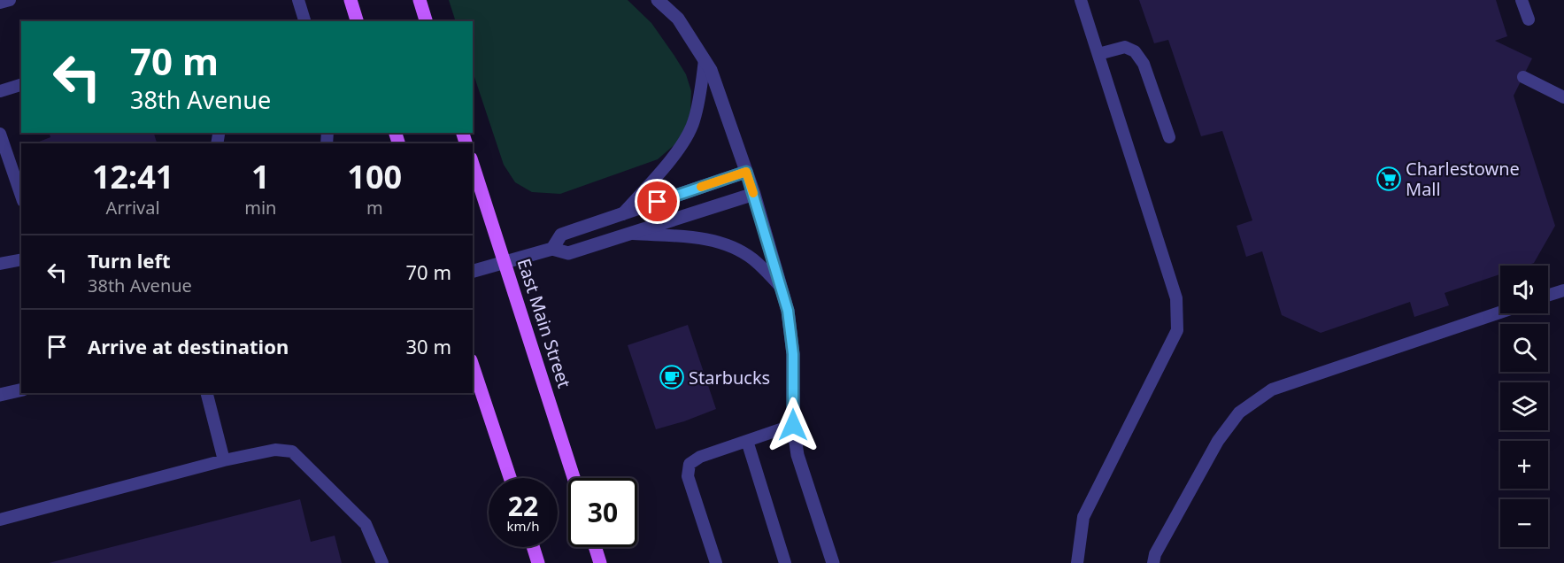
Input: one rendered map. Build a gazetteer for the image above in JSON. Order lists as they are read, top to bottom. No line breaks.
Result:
{"streets":{"main road":["East Main Street"]},"places":{"supermarket":["Charlestowne Mall"],"cafe":["Starbucks"]},"page":{"turn":["70 m","38th Avenue"],"eta":["12:41","Arrival","1","min","100","m"],"list":[{"name":"Turn left","note":"38th Avenue","value":"70 m"},{"name":"Arrive at destination","value":"30 m"}],"map_buttons":["+","−"],"speed":"22 km/h","limit":"30"}}
